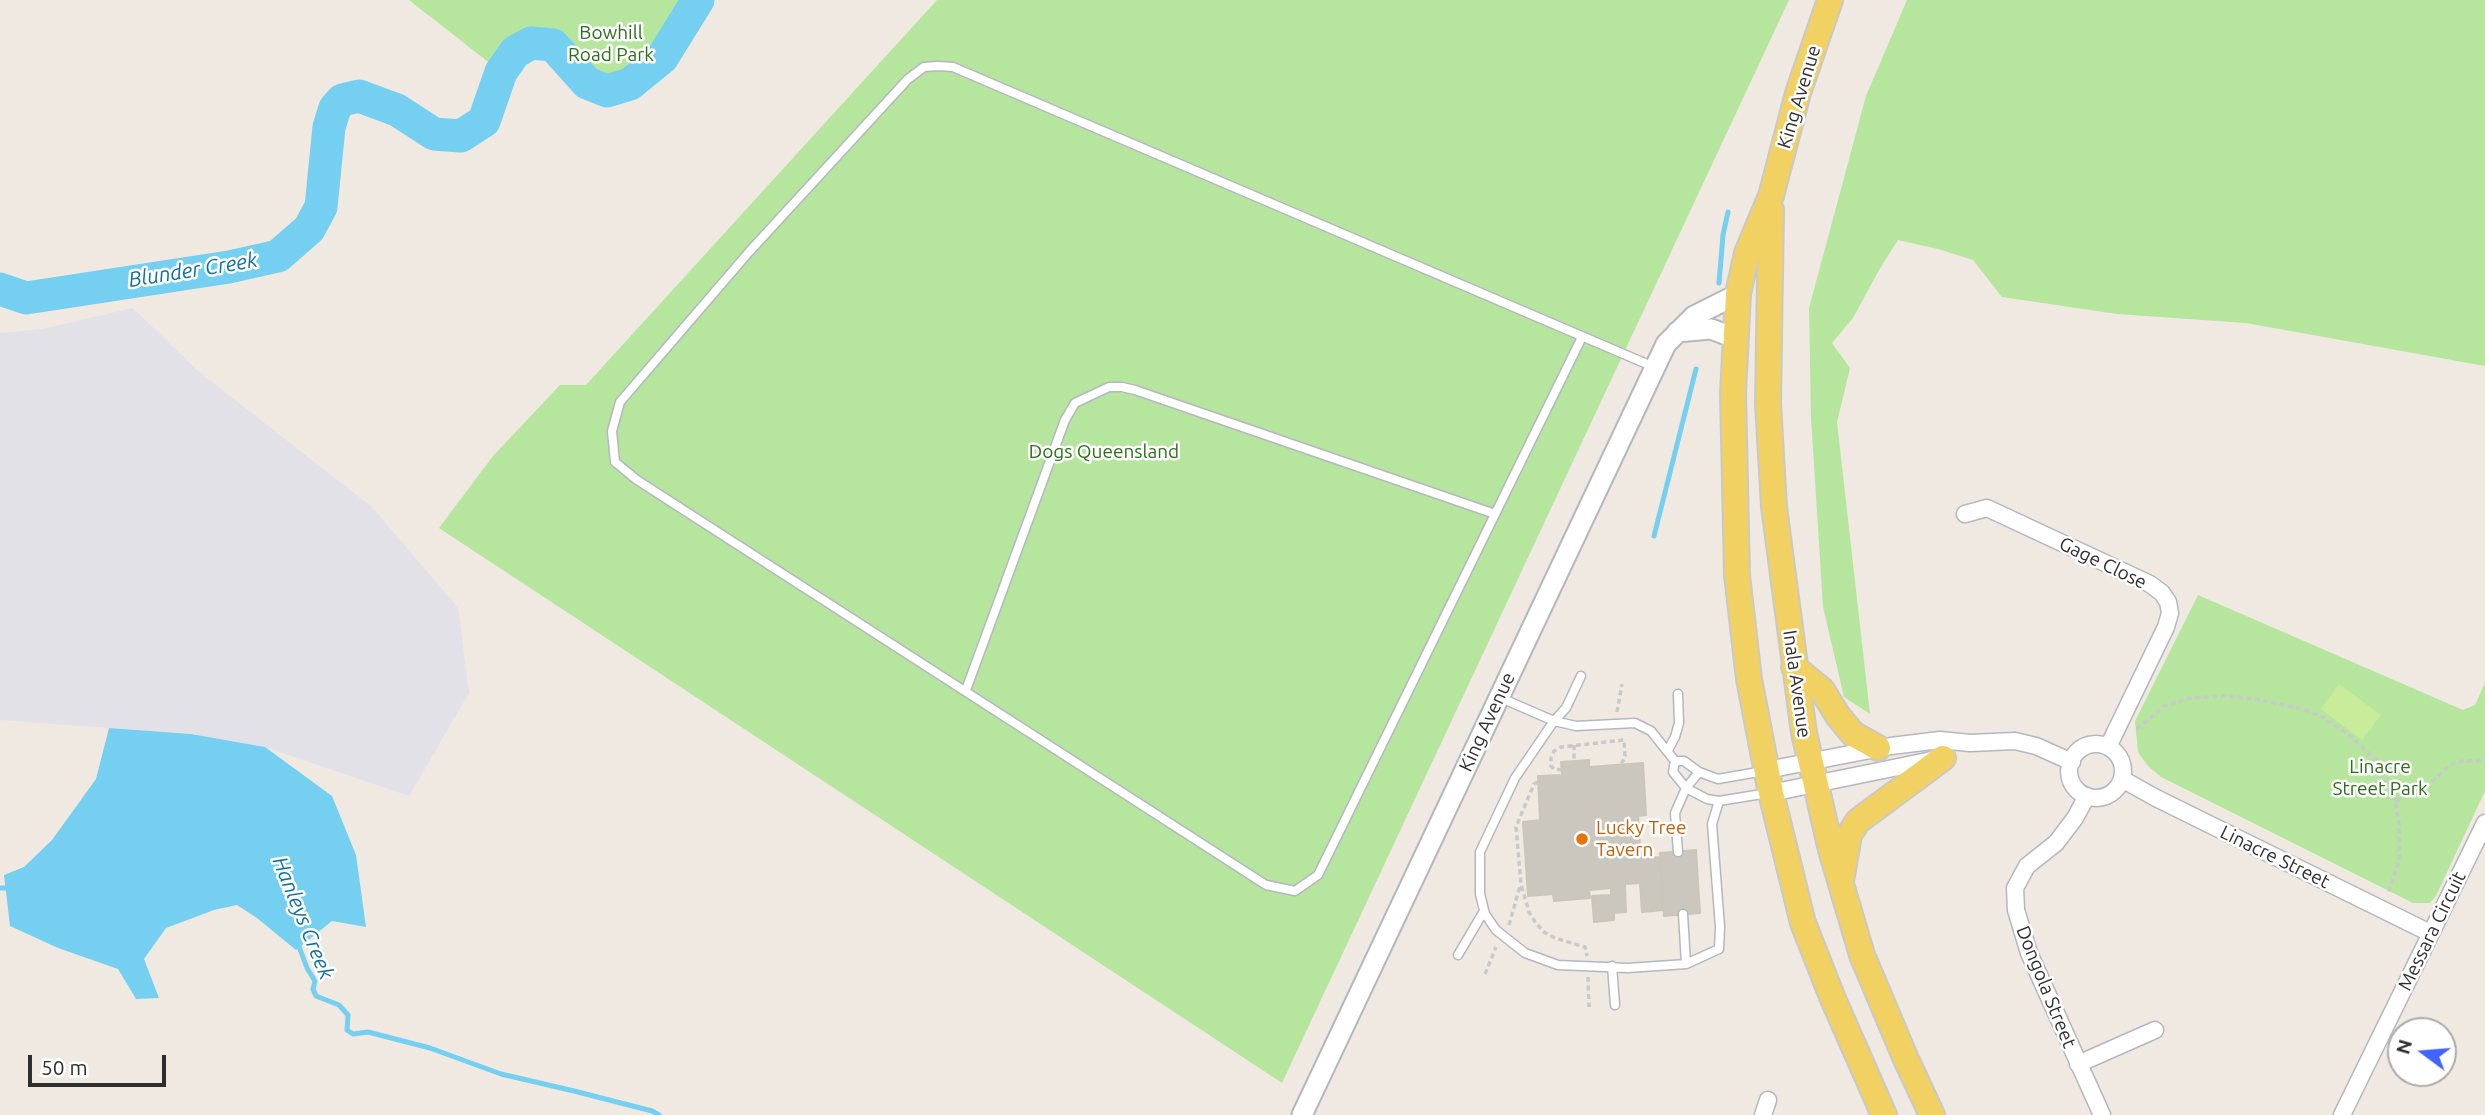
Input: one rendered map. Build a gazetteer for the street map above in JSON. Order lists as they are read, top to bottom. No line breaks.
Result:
{"streets":{"main road":["King Avenue","Inala Avenue"],"street":["Gage Close","Linacre Street","Messara Circuit","Dongola Street"]},"crossings":[["King Avenue","Inala Avenue"],["Gage Close","Linacre Street"],["Gage Close","Dongola Street"],["Linacre Street","Messara Circuit"],["Linacre Street","Dongola Street"]],"water":["Blunder Creek","Hanleys Creek"],"parks":["Bowhill Road Park","Dogs Queensland","Linacre Street Park"],"places":["Lucky Tree Tavern"],"scale_bar":"50 m","north":"left"}
